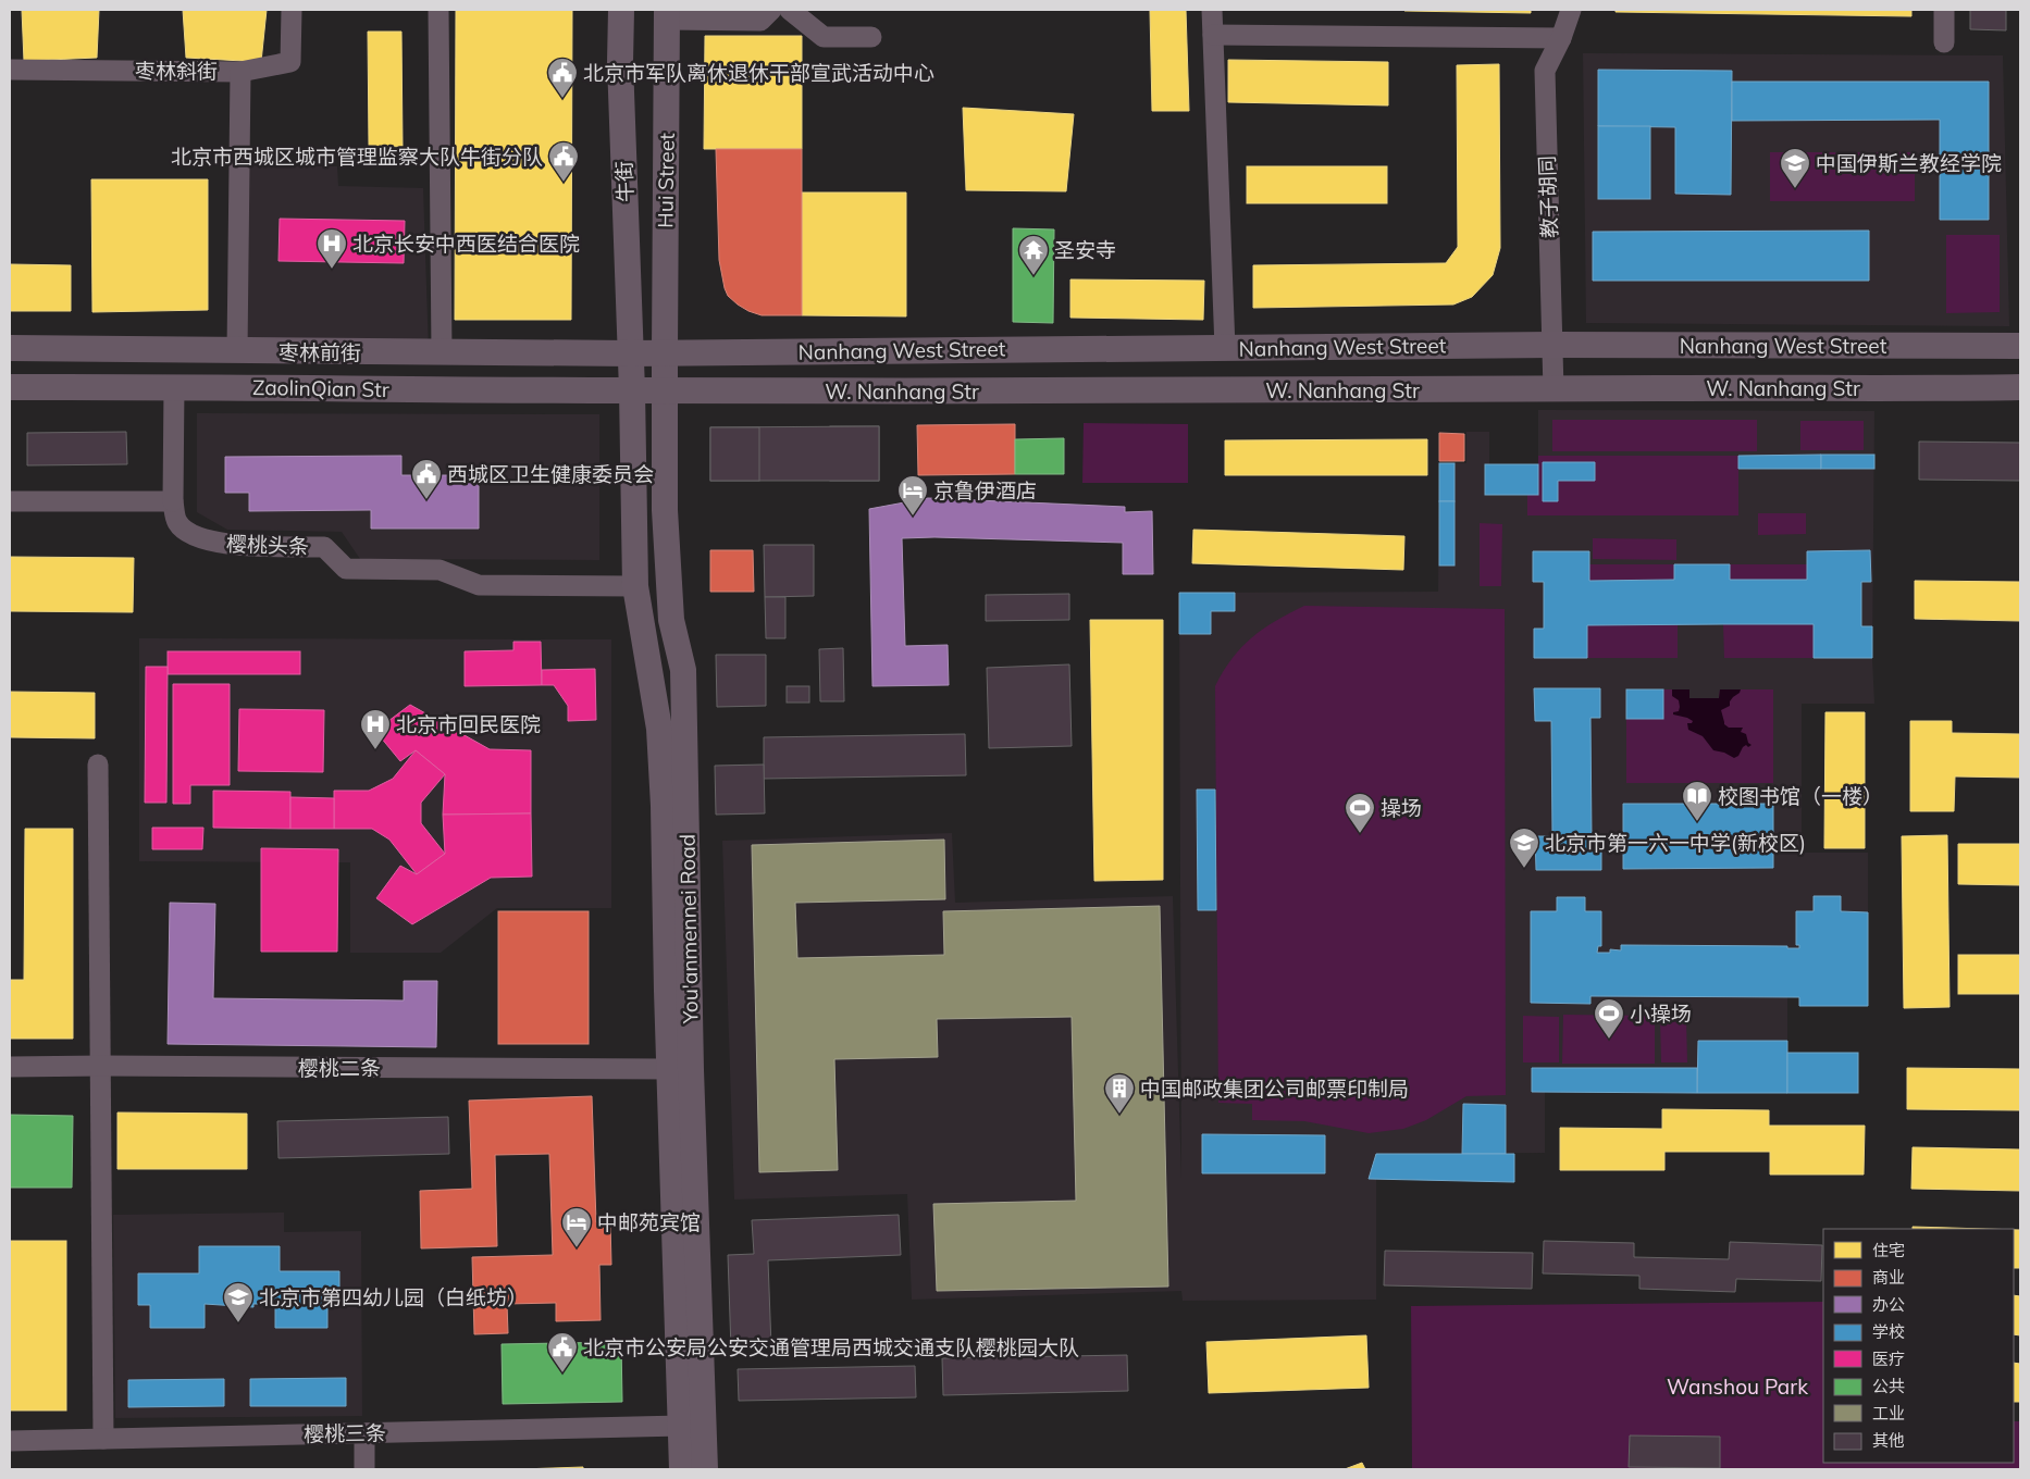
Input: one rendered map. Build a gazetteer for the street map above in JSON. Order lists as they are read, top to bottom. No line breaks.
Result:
{"streets":{"main road":["Hui Street","牛街","Nanhang West Street","枣林前街","ZaolinQian Str","W. Nanhang Str","You'anmennei Road"],"street":["枣林斜街","教子胡同","樱桃头条","樱桃二条","樱桃三条"]},"crossings":[["Hui Street","Nanhang West Street"],["Hui Street","ZaolinQian Str"],["Hui Street","W. Nanhang Str"],["Hui Street","You'anmennei Road"],["牛街","Nanhang West Street"],["牛街","枣林前街"],["牛街","ZaolinQian Str"],["牛街","You'anmennei Road"],["教子胡同","Nanhang West Street"],["教子胡同","W. Nanhang Str"],["Nanhang West Street","枣林前街"],["ZaolinQian Str","W. Nanhang Str"],["ZaolinQian Str","You'anmennei Road"],["W. Nanhang Str","You'anmennei Road"],["樱桃头条","You'anmennei Road"],["You'anmennei Road","樱桃二条"],["You'anmennei Road","樱桃三条"]],"parks":["Wanshou Park"],"places":{"public building":["北京市军队离休退休干部宣武活动中心","北京市西城区城市管理监察大队牛街分队","西城区卫生健康委员会","北京市公安局公安交通管理局西城交通支队樱桃园大队"],"school or university":["中国伊斯兰教经学院","北京市第一六一中学(新校区)","北京市第四幼儿园（白纸坊）"],"hospital":["北京长安中西医结合医院","北京市回民医院"],"temple":["圣安寺"],"hotel":["京鲁伊酒店","中邮苑宾馆"],"library":["校图书馆（一楼）"],"sports":["操场","小操场"],"building":["中国邮政集团公司邮票印制局"]},"legend":["住宅","商业","办公","学校","医疗","公共","工业","其他"]}
